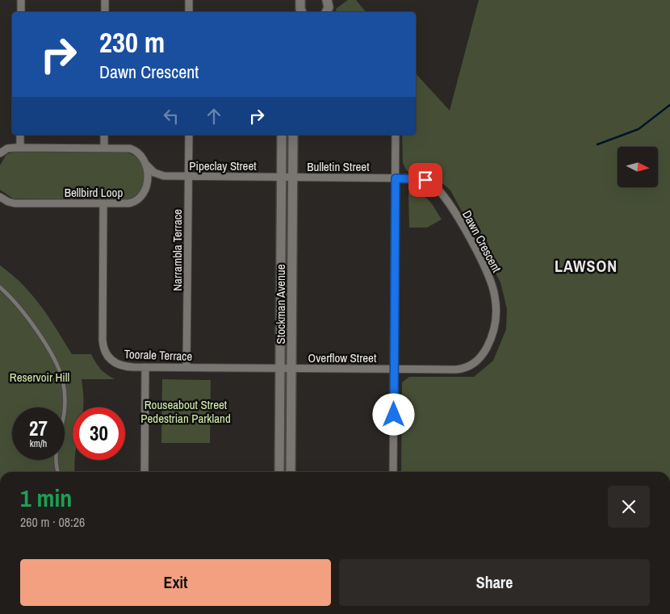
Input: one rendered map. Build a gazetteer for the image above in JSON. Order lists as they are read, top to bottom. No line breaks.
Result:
{"streets":{"street":["Pipeclay Street","Bulletin Street","Bellbird Loop","Dawn Crescent","Narrambla Terrace","Stockman Avenue","Toorale Terrace","Overflow Street"]},"crossings":[["Pipeclay Street","Bulletin Street"],["Pipeclay Street","Narrambla Terrace"],["Pipeclay Street","Stockman Avenue"],["Bulletin Street","Dawn Crescent"],["Bulletin Street","Stockman Avenue"],["Bellbird Loop","Toorale Terrace"],["Dawn Crescent","Overflow Street"],["Narrambla Terrace","Toorale Terrace"],["Stockman Avenue","Toorale Terrace"],["Stockman Avenue","Overflow Street"],["Toorale Terrace","Overflow Street"]],"districts":["LAWSON"],"parks":["Reservoir Hill","Rouseabout Street Pedestrian Parkland"],"north":"right","page":{"turn":["230 m","Dawn Crescent"],"speed":"27 km/h","limit":"30","heading":["1 min","260 m · 08:26"],"buttons":["Exit","Share"]}}
